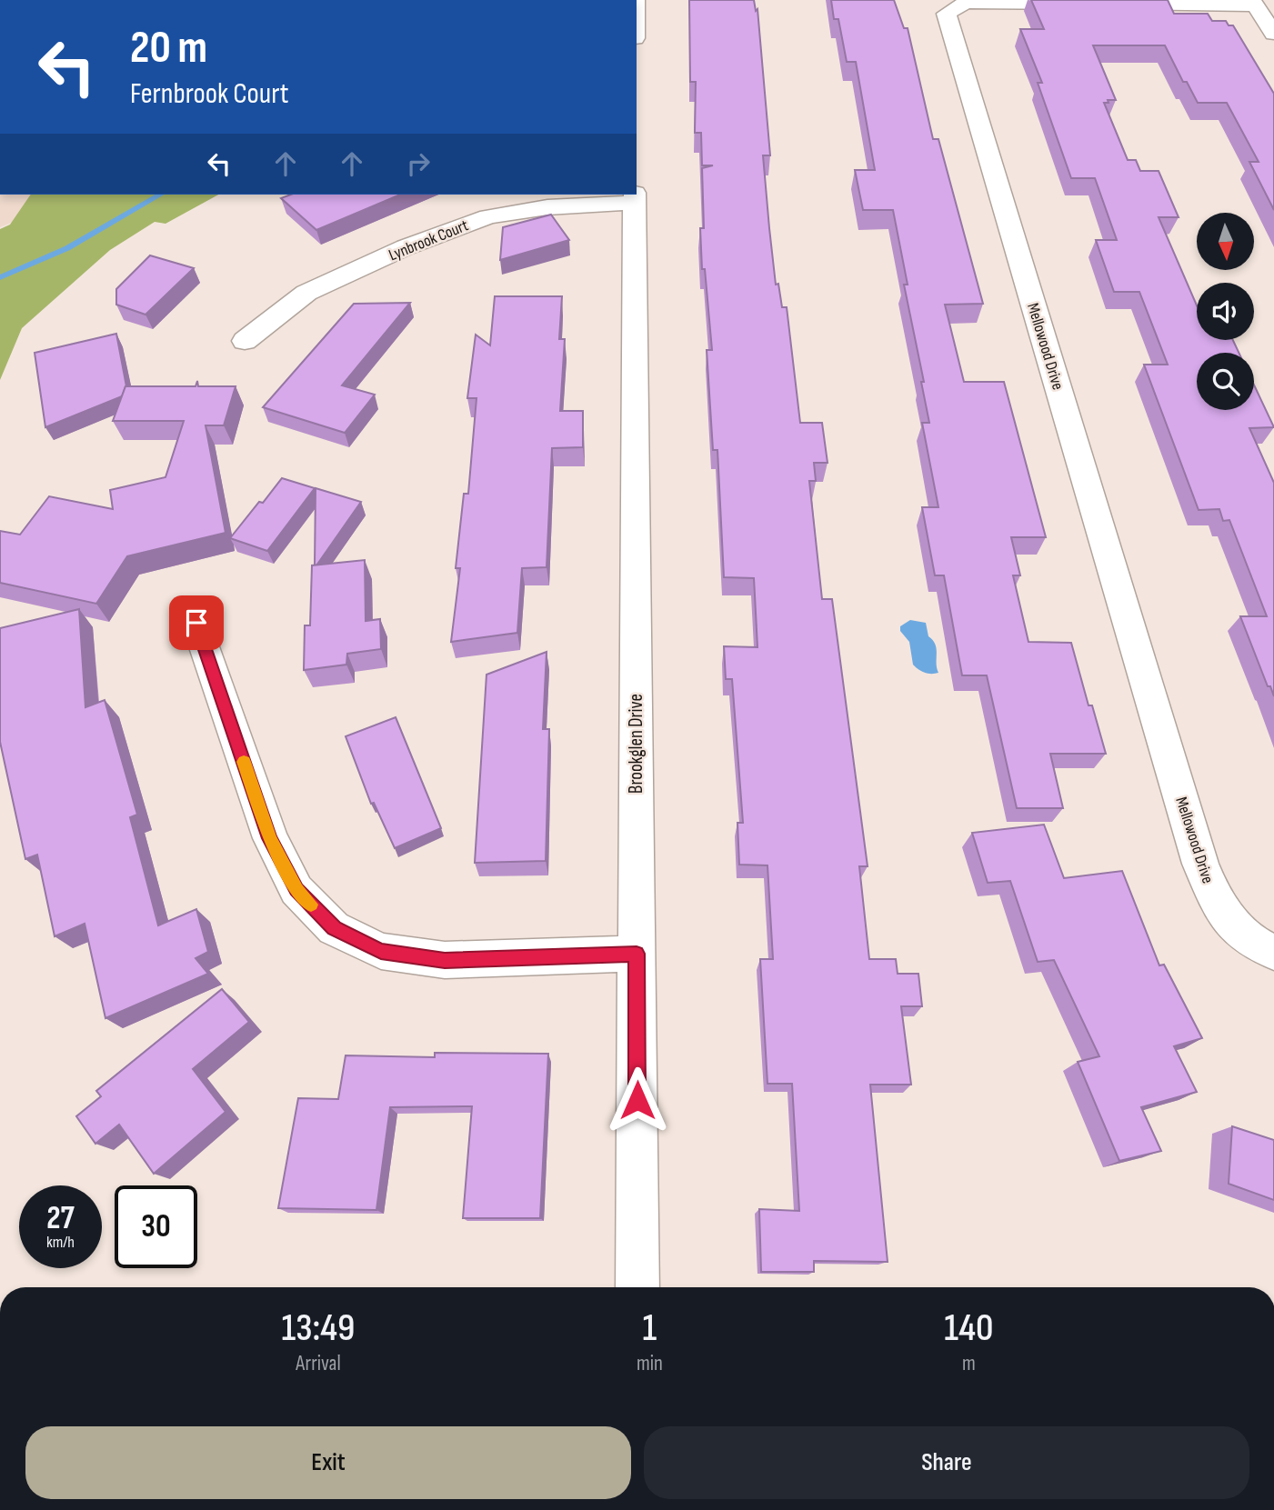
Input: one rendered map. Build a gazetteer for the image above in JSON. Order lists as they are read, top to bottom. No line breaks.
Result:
{"streets":{"street":["Lynbrook Court","Mellowood Drive","Brookglen Drive"]},"crossings":[["Lynbrook Court","Brookglen Drive"]],"north":"bottom","page":{"turn":["20 m","Fernbrook Court"],"speed":"27 km/h","limit":"30","eta":["13:49","Arrival","1","min","140","m"],"buttons":["Exit","Share"]}}
